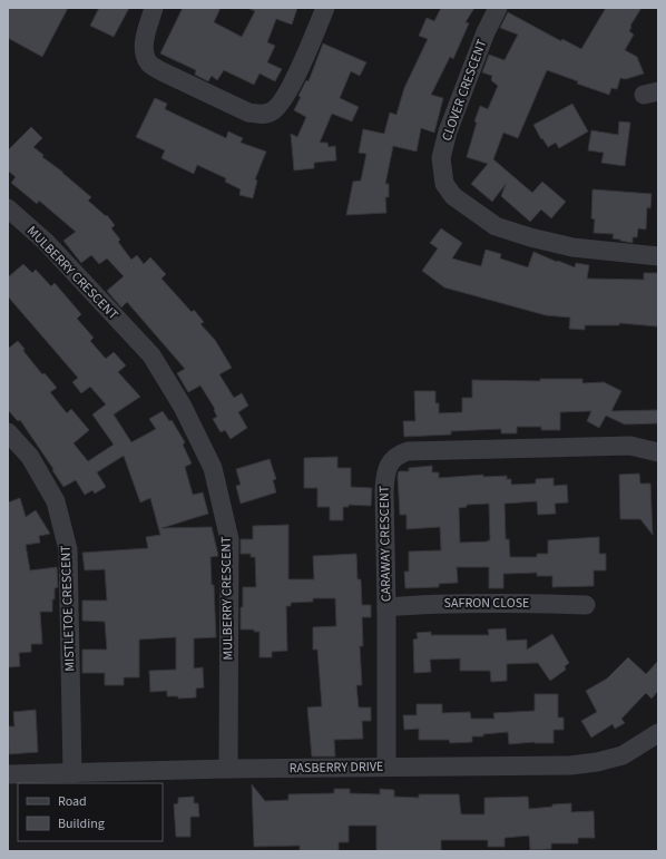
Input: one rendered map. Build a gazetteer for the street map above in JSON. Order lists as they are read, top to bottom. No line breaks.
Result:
{"streets":{"street":["CLOVER CRESCENT","MULBERRY CRESCENT","CARAWAY CRESCENT","SAFRON CLOSE","MISTLETOE CRESCENT","RASBERRY DRIVE"]},"crossings":[["MULBERRY CRESCENT","RASBERRY DRIVE"],["CARAWAY CRESCENT","SAFRON CLOSE"],["CARAWAY CRESCENT","RASBERRY DRIVE"],["MISTLETOE CRESCENT","RASBERRY DRIVE"]],"legend":["Road","Building"]}
